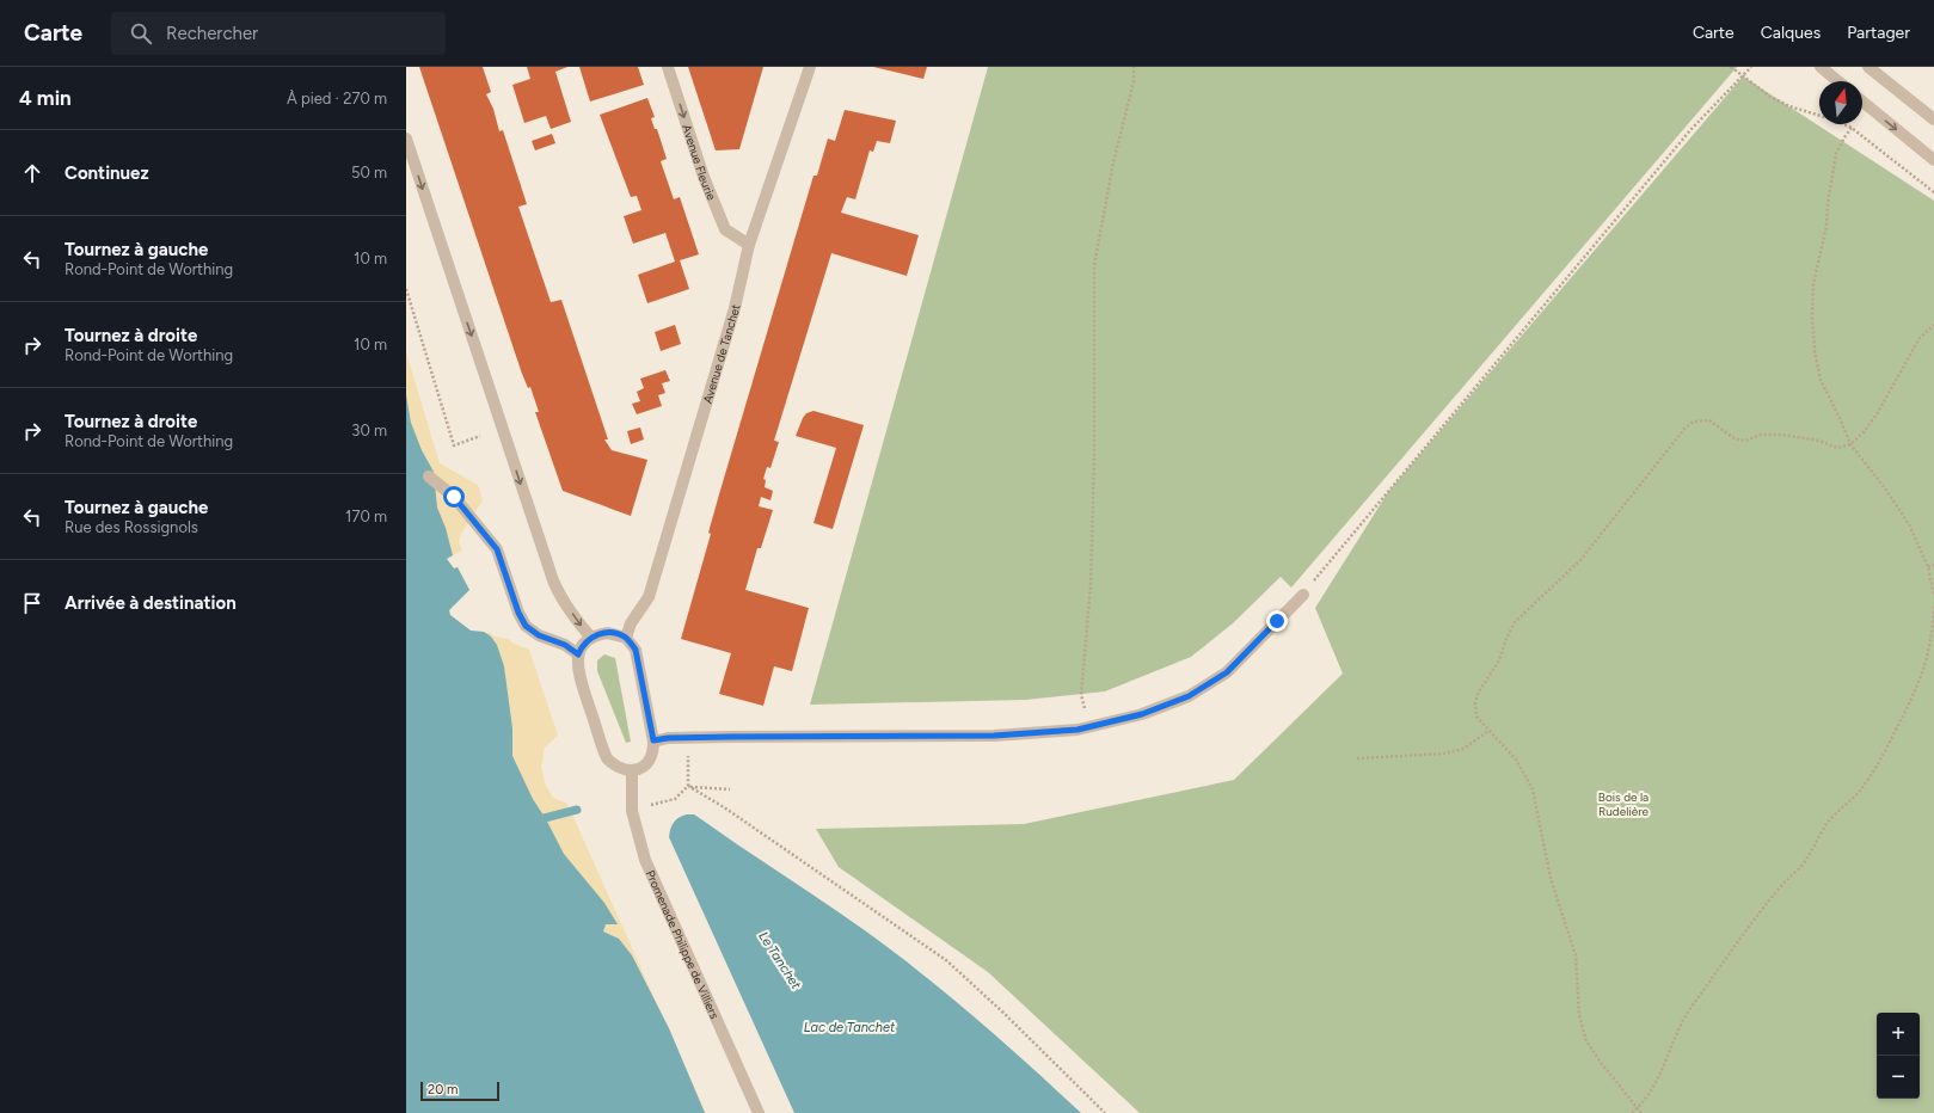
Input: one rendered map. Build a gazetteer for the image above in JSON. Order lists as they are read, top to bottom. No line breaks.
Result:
{"streets":{"street":["Avenue Fleurie","Avenue de Tanchet","Promenade Philippe de Villiers"]},"crossings":[["Avenue Fleurie","Avenue de Tanchet"]],"one_way":["Avenue Fleurie"],"water":["Le Tanchet","Lac de Tanchet"],"parks":["Bois de la Rudelière"],"scale_bar":"20 m","north":"top","page":{"header":"Carte","search":"Rechercher","nav":["Carte","Calques","Partager"],"heading":["4 min","À pied · 270 m"],"list":[["Continuez","50 m"],["Tournez à gauche","Rond-Point de Worthing","10 m"],["Tournez à droite","Rond-Point de Worthing","10 m"],["Tournez à droite","Rond-Point de Worthing","30 m"],["Tournez à gauche","Rue des Rossignols","170 m"],"Arrivée à destination"],"map_buttons":["+","−"],"scale":"20 m"}}
